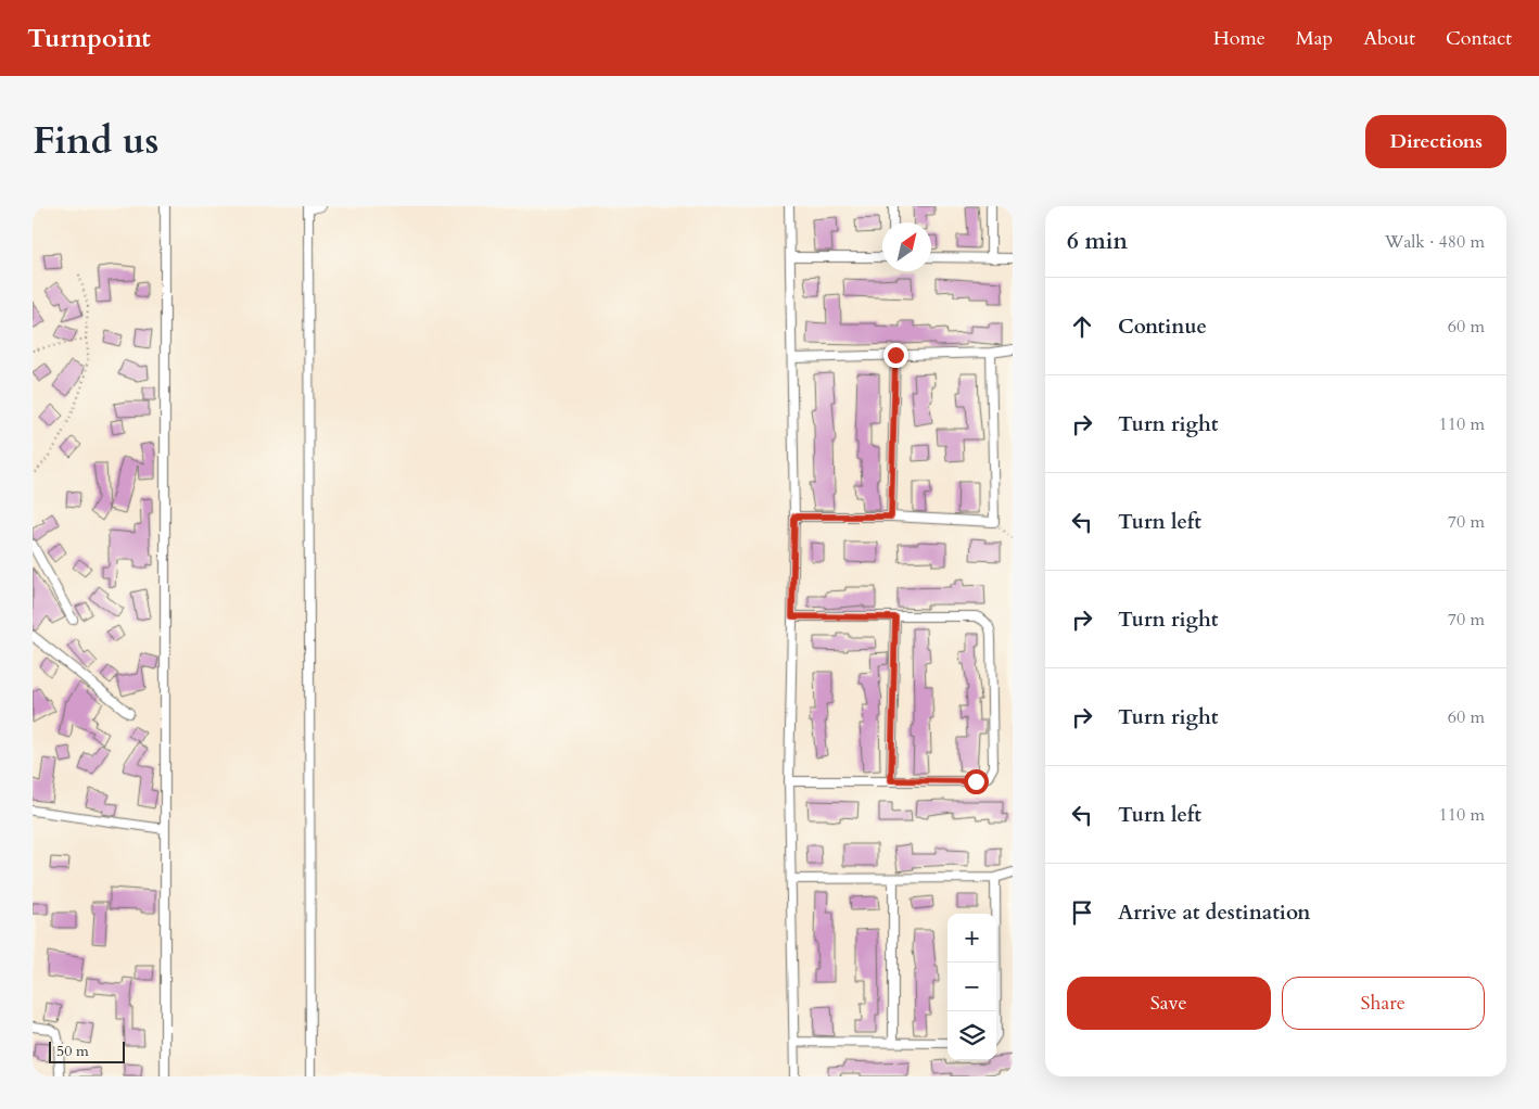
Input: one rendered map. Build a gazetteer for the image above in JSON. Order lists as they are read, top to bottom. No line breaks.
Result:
{"scale_bar":"50 m","north":"top right","page":{"header":"Turnpoint","nav":["Home","Map","About","Contact"],"title":"Find us","buttons":["Directions",["Save","Share"]],"heading":["6 min","Walk · 480 m"],"list":[["Continue","60 m"],["Turn right","110 m"],["Turn left","70 m"],["Turn right","70 m"],["Turn right","60 m"],["Turn left","110 m"],"Arrive at destination"],"map_buttons":["+","−"],"scale":"50 m"}}
